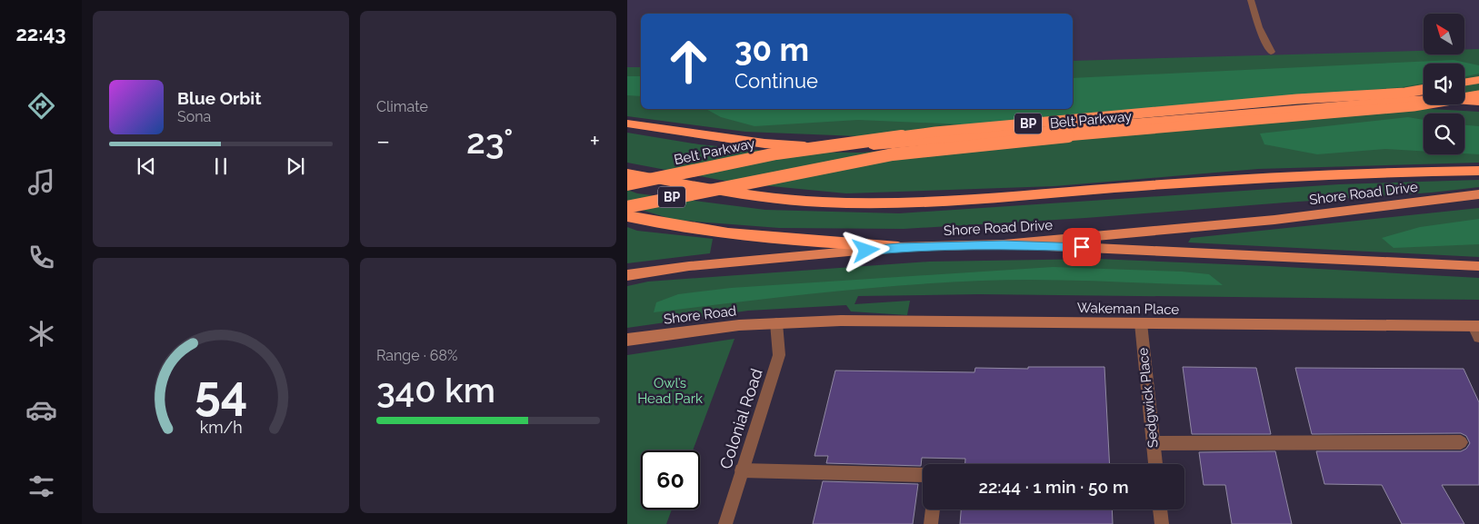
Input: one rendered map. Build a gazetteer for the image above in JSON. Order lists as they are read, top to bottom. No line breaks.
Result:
{"streets":{"highway":["Belt Parkway","BP"],"main road":["Shore Road Drive"],"street":["Wakeman Place","Shore Road","Sedgwick Place","Colonial Road"]},"crossings":[["Wakeman Place","Shore Road"],["Wakeman Place","Sedgwick Place"],["Wakeman Place","Colonial Road"],["Shore Road","Colonial Road"]],"parks":["Owl’s Head Park"],"north":"top left","page":{"tabs":"22:43","tile":["Climate",["Range · 68%","340 km"]],"turn":["30 m","Continue"],"song":["Blue Orbit","Sona"],"heat":["−","23°","+"],"limit":"60","trip":"22:44 · 1 min · 50 m","gauge":["54","km/h"]}}
